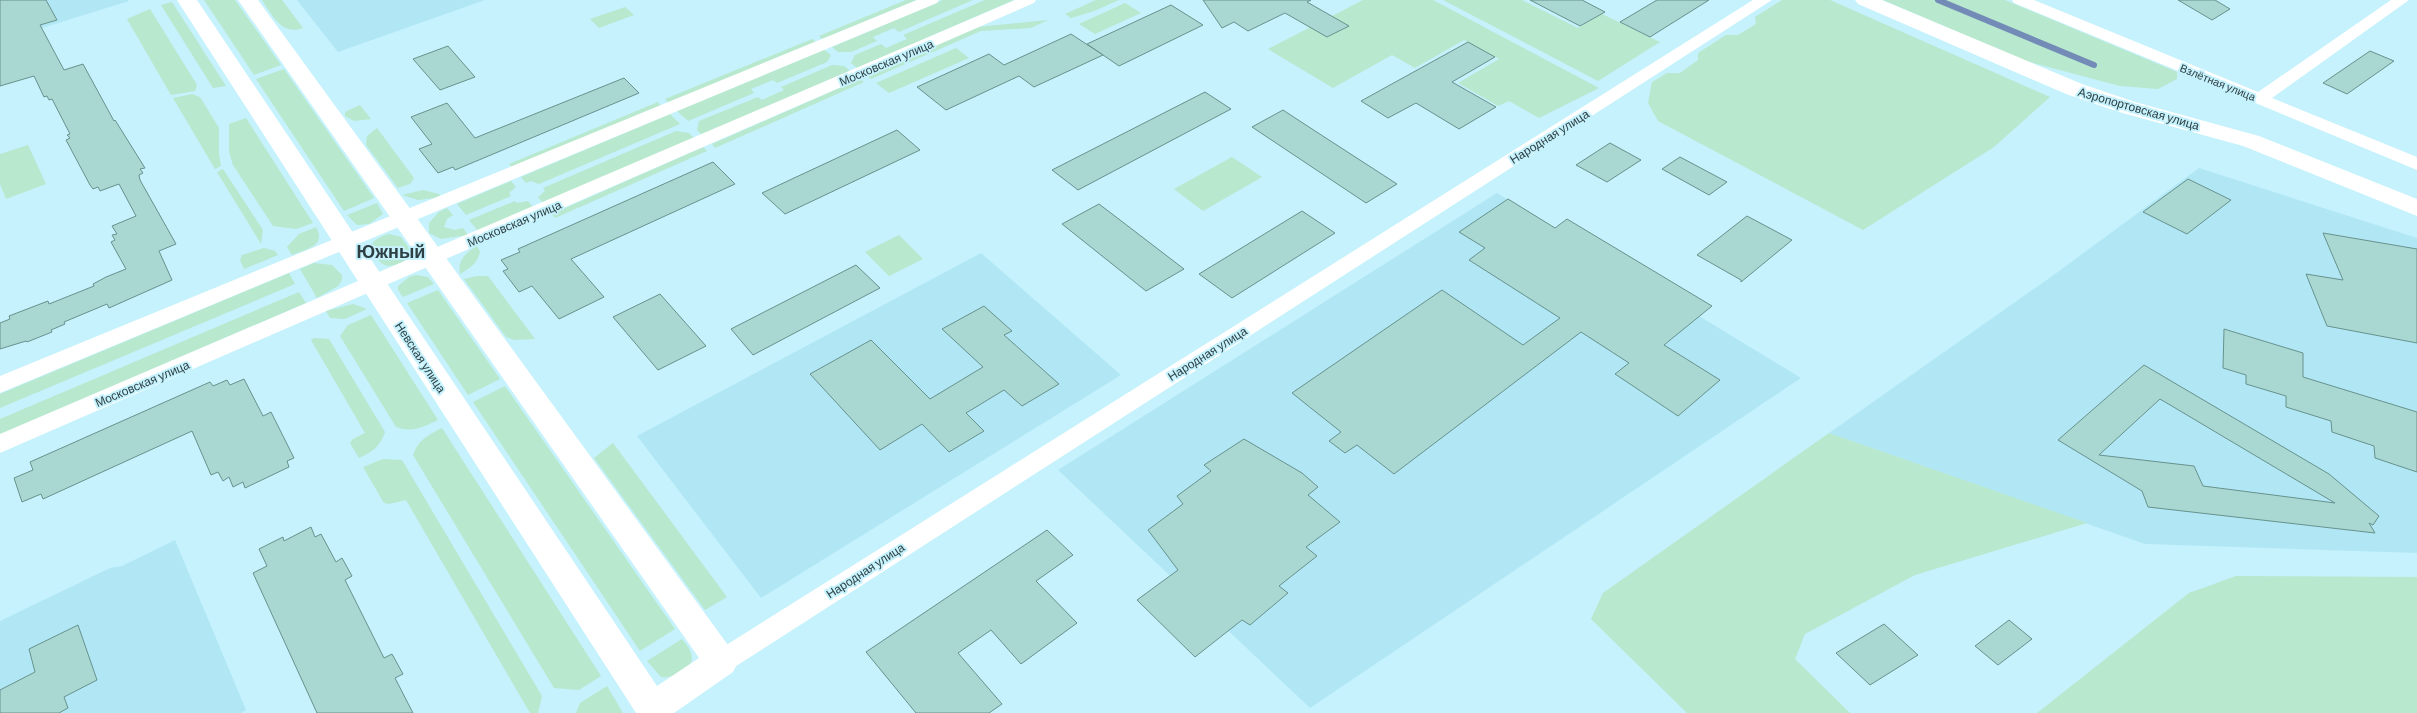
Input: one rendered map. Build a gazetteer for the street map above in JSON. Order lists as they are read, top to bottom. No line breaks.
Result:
{"streets":{"street":["Московская улица","Взлётная улица","Аэропортовская улица","Народная улица","Невская улица"]},"crossings":[["Московская улица","Невская улица"],["Народная улица","Невская улица"]],"districts":["Южный"]}
